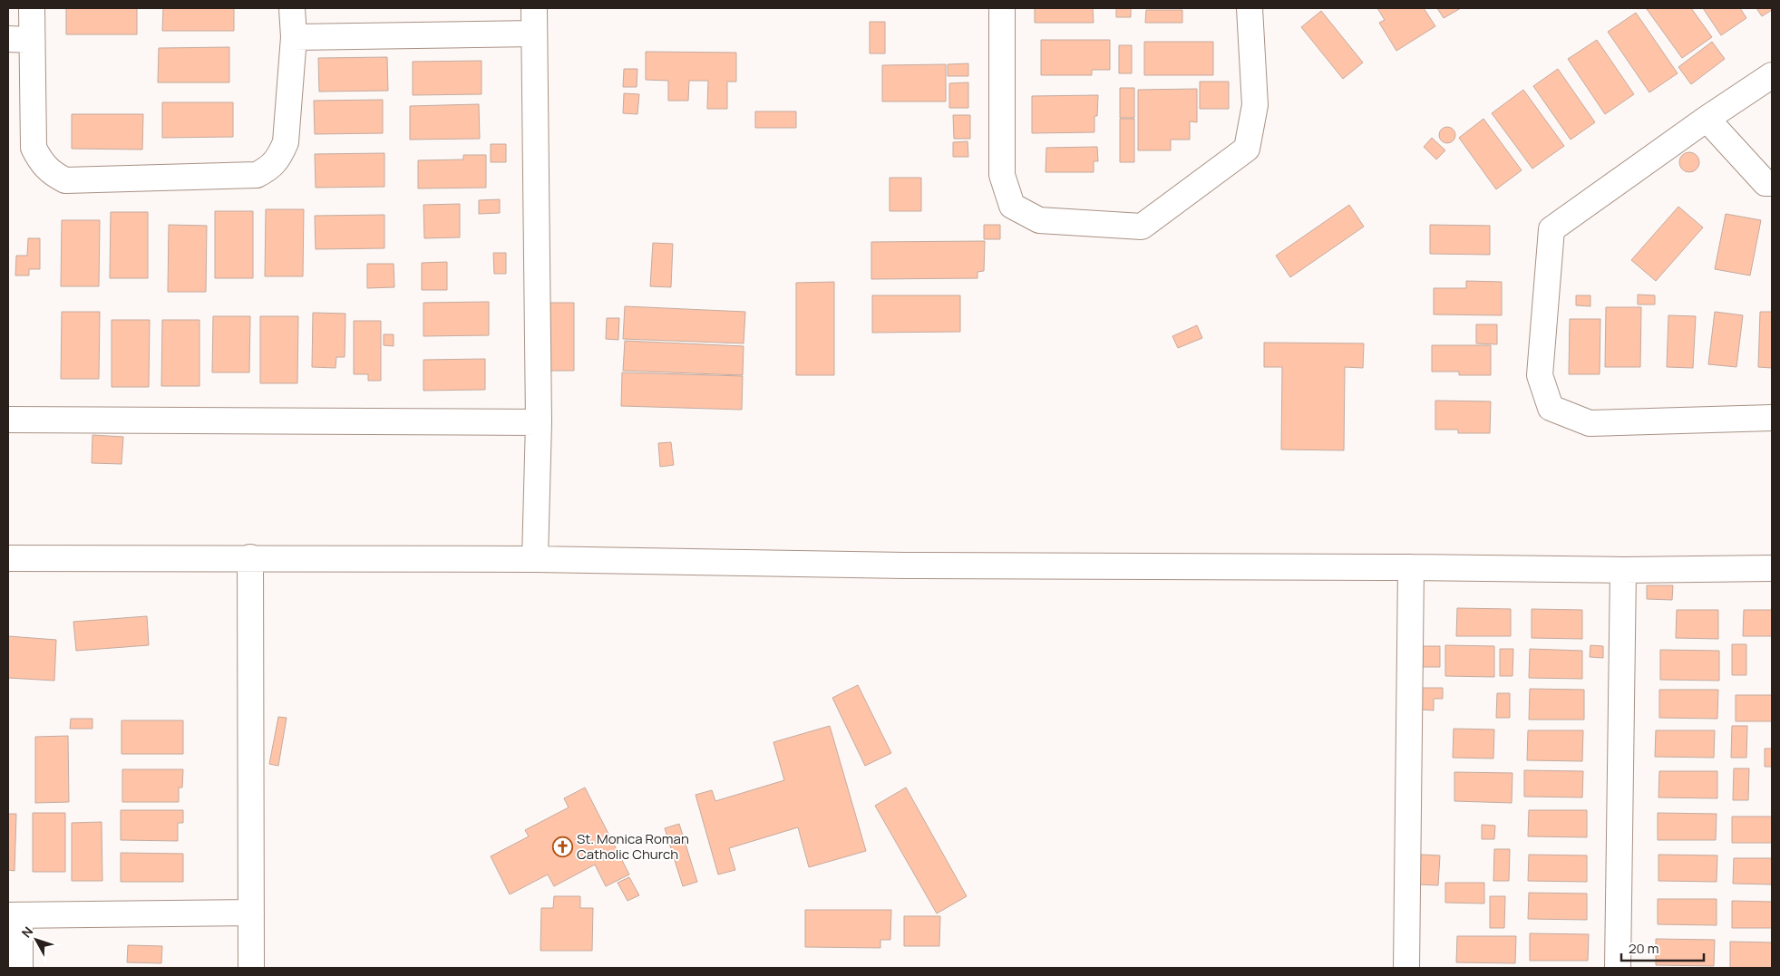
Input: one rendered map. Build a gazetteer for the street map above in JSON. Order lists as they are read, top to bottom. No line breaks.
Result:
{"places":{"church":["St. Monica Roman Catholic Church"]},"scale_bar":"20 m","north":"top left"}
